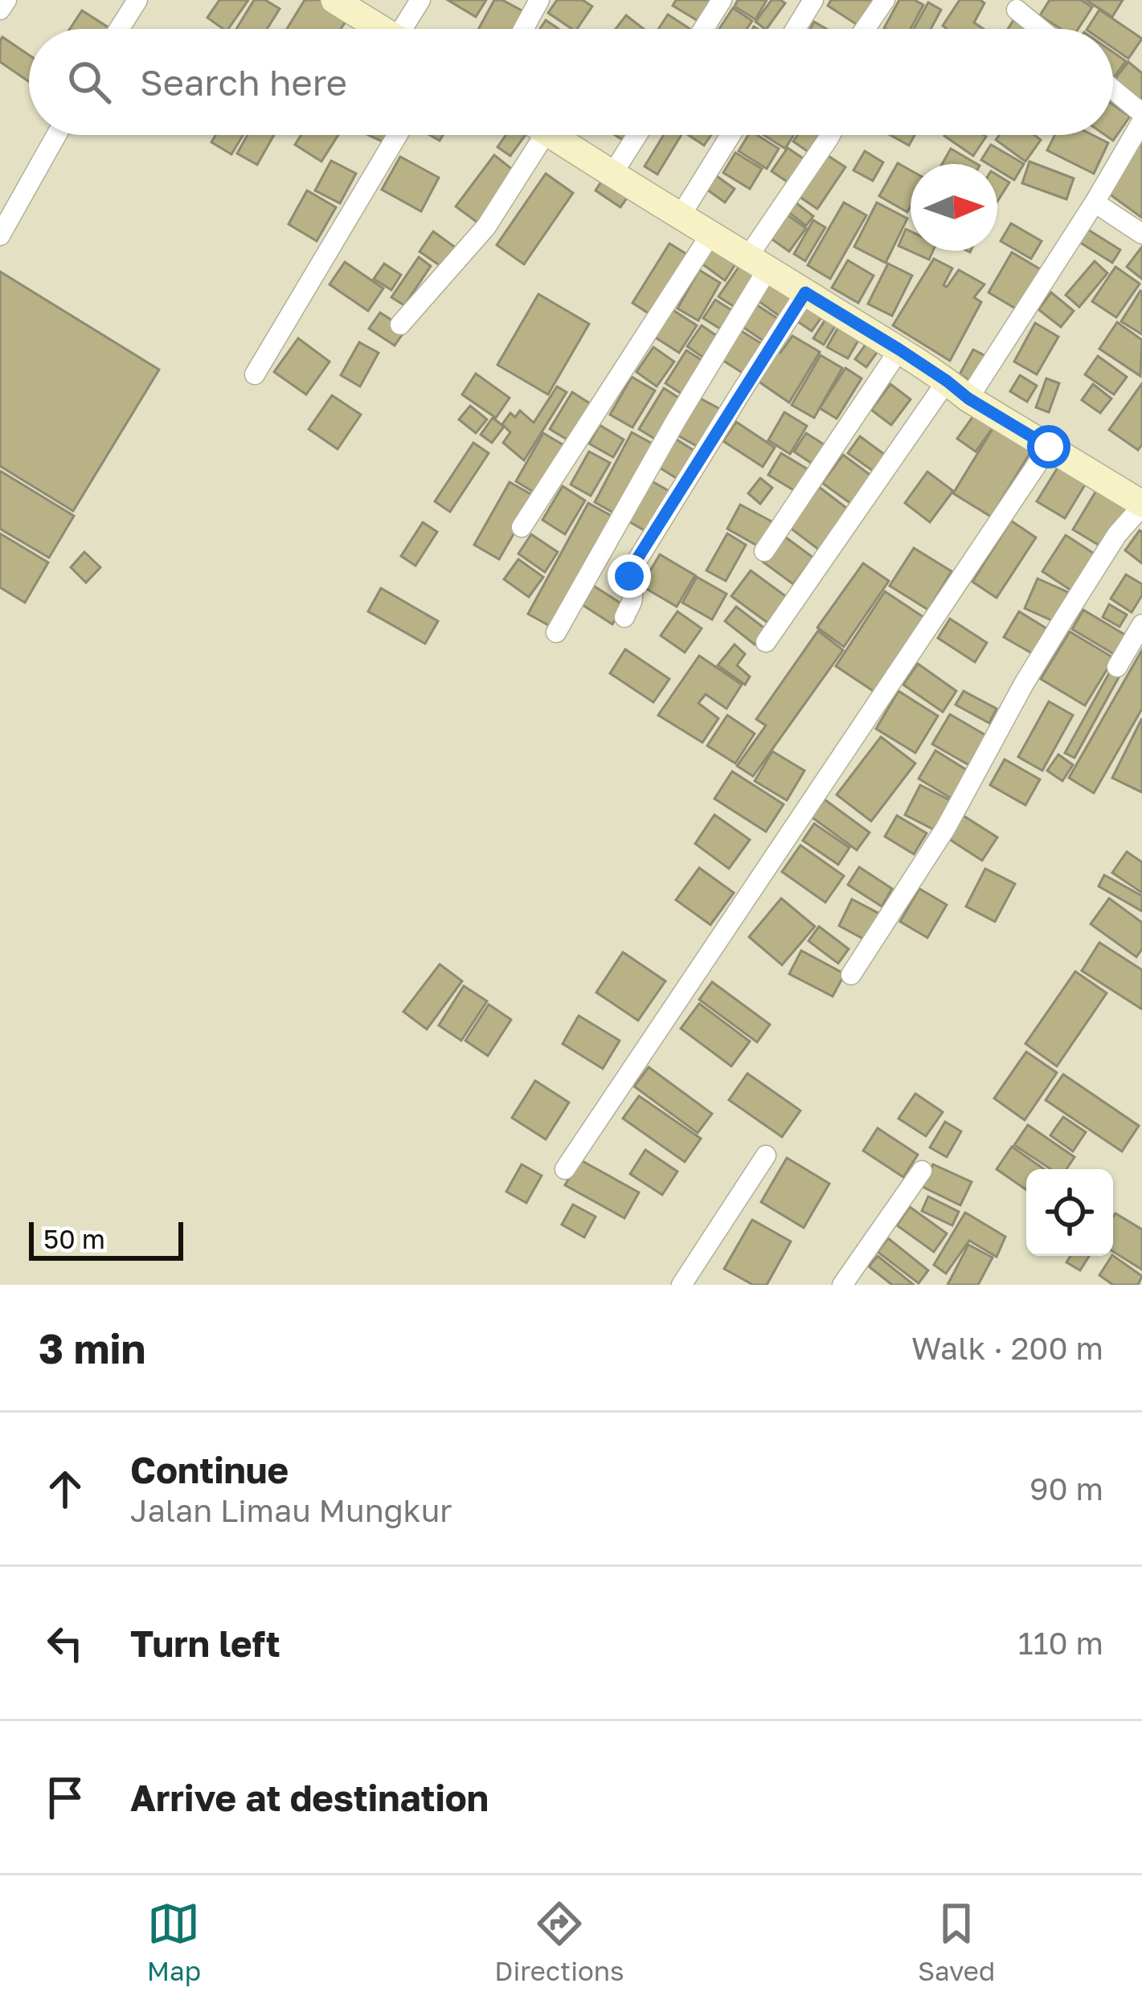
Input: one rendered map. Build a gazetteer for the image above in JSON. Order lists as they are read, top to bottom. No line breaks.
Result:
{"scale_bar":"50 m","north":"right","page":{"search":"Search here","scale":"50 m","heading":["3 min","Walk · 200 m"],"list":[["Continue","Jalan Limau Mungkur","90 m"],["Turn left","110 m"],"Arrive at destination"],"nav":["Map","Directions","Saved"]}}
